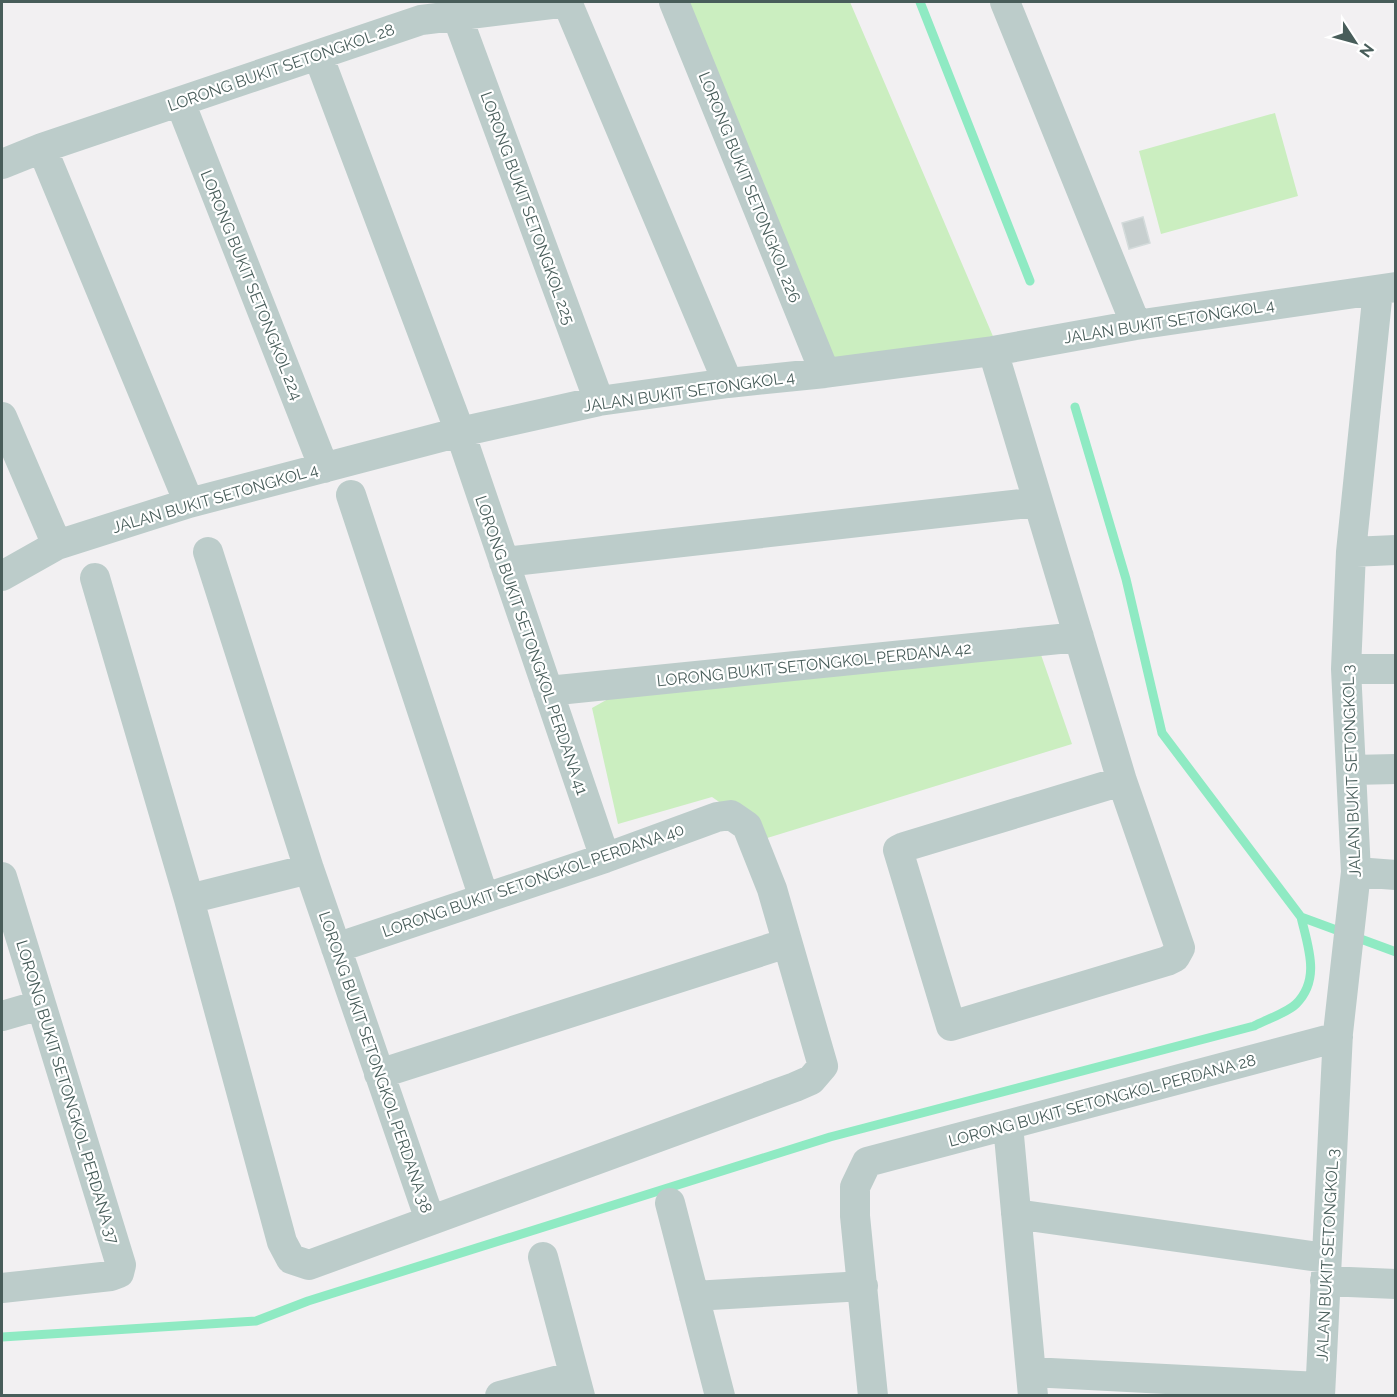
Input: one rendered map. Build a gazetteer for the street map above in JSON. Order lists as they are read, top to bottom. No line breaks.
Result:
{"streets":{"street":["LORONG BUKIT SETONGKOL 28","LORONG BUKIT SETONGKOL 226","LORONG BUKIT SETONGKOL 225","LORONG BUKIT SETONGKOL 224","JALAN BUKIT SETONGKOL 4","LORONG BUKIT SETONGKOL PERDANA 41","LORONG BUKIT SETONGKOL PERDANA 42","JALAN BUKIT SETONGKOL 3","LORONG BUKIT SETONGKOL PERDANA 40","LORONG BUKIT SETONGKOL PERDANA 38","LORONG BUKIT SETONGKOL PERDANA 37","LORONG BUKIT SETONGKOL PERDANA 28"]},"crossings":[["LORONG BUKIT SETONGKOL 28","LORONG BUKIT SETONGKOL 225"],["LORONG BUKIT SETONGKOL 28","LORONG BUKIT SETONGKOL 224"],["LORONG BUKIT SETONGKOL 28","LORONG BUKIT SETONGKOL PERDANA 41"],["LORONG BUKIT SETONGKOL 226","JALAN BUKIT SETONGKOL 4"],["LORONG BUKIT SETONGKOL 225","JALAN BUKIT SETONGKOL 4"],["LORONG BUKIT SETONGKOL 224","JALAN BUKIT SETONGKOL 4"],["JALAN BUKIT SETONGKOL 4","LORONG BUKIT SETONGKOL PERDANA 41"],["JALAN BUKIT SETONGKOL 4","JALAN BUKIT SETONGKOL 3"],["LORONG BUKIT SETONGKOL PERDANA 41","LORONG BUKIT SETONGKOL PERDANA 42"],["LORONG BUKIT SETONGKOL PERDANA 41","LORONG BUKIT SETONGKOL PERDANA 40"],["JALAN BUKIT SETONGKOL 3","LORONG BUKIT SETONGKOL PERDANA 28"],["LORONG BUKIT SETONGKOL PERDANA 40","LORONG BUKIT SETONGKOL PERDANA 38"]],"north":"bottom right"}
